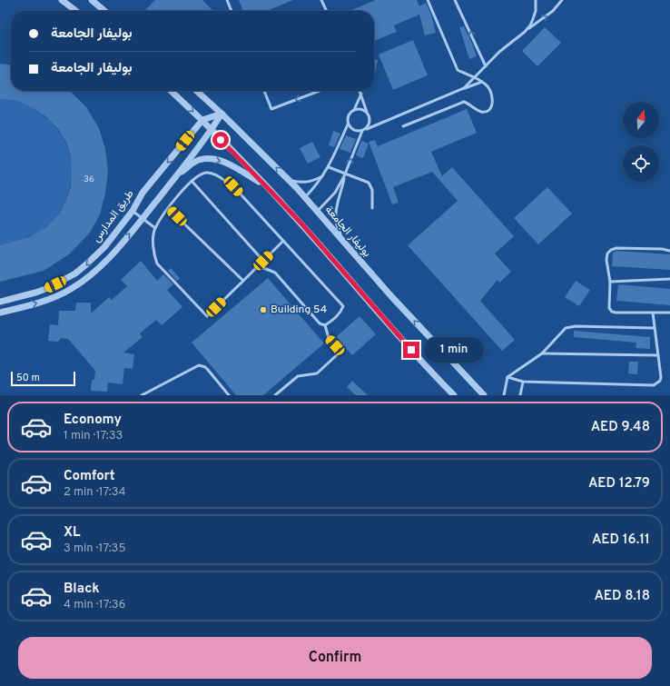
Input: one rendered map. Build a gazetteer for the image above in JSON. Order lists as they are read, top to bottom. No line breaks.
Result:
{"streets":{"street":["طريق المدارس","بوليفار الجامعة"]},"places":["Building 54"],"house_numbers":["36"],"scale_bar":"50 m","north":"top","page":{"banner":["بوليفار الجامعة","بوليفار الجامعة"],"bubble":"1 min","scale":"50 m","list":[{"name":"Economy","note":"1 min · 17:33","value":"AED 9.48"},{"name":"Comfort","note":"2 min · 17:34","value":"AED 12.79"},{"name":"XL","note":"3 min · 17:35","value":"AED 16.11"},{"name":"Black","note":"4 min · 17:36","value":"AED 8.18"}],"buttons":"Confirm"}}
